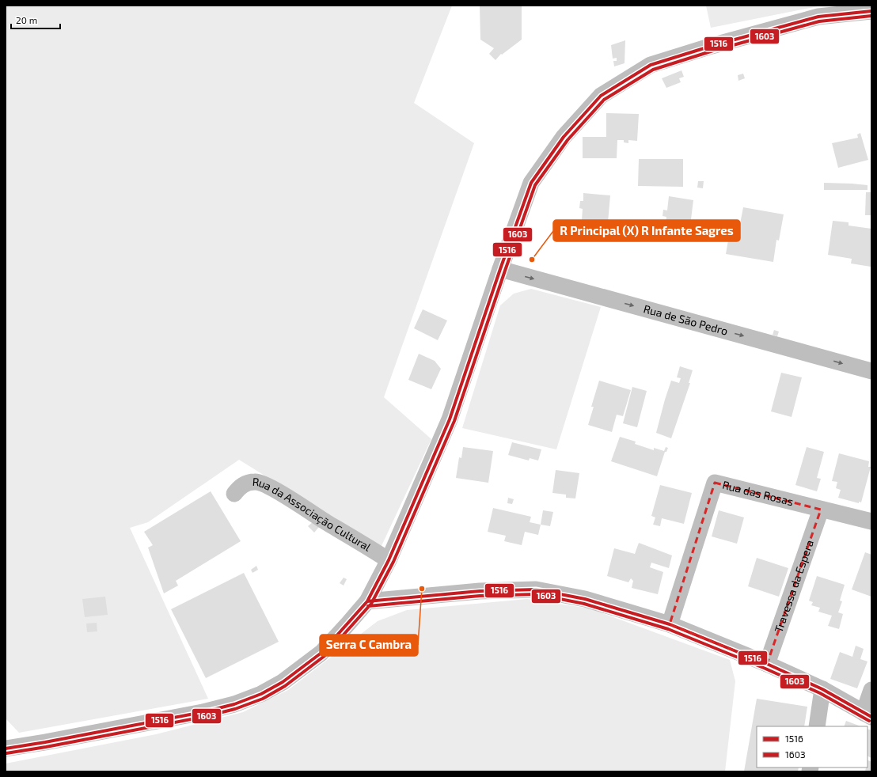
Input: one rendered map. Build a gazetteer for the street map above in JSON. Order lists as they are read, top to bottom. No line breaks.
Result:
{"streets":{"street":["Rua de São Pedro","Rua das Rosas","Rua da Associação Cultural","Travessa da Espera"]},"crossings":[["Rua das Rosas","Travessa da Espera"]],"one_way":["Rua de São Pedro"],"places":["R Principal (X) R Infante Sagres","Serra C Cambra"],"lines":["transit line 1516","transit line 1603"],"legend":["1516","1603"],"scale_bar":"20 m"}
